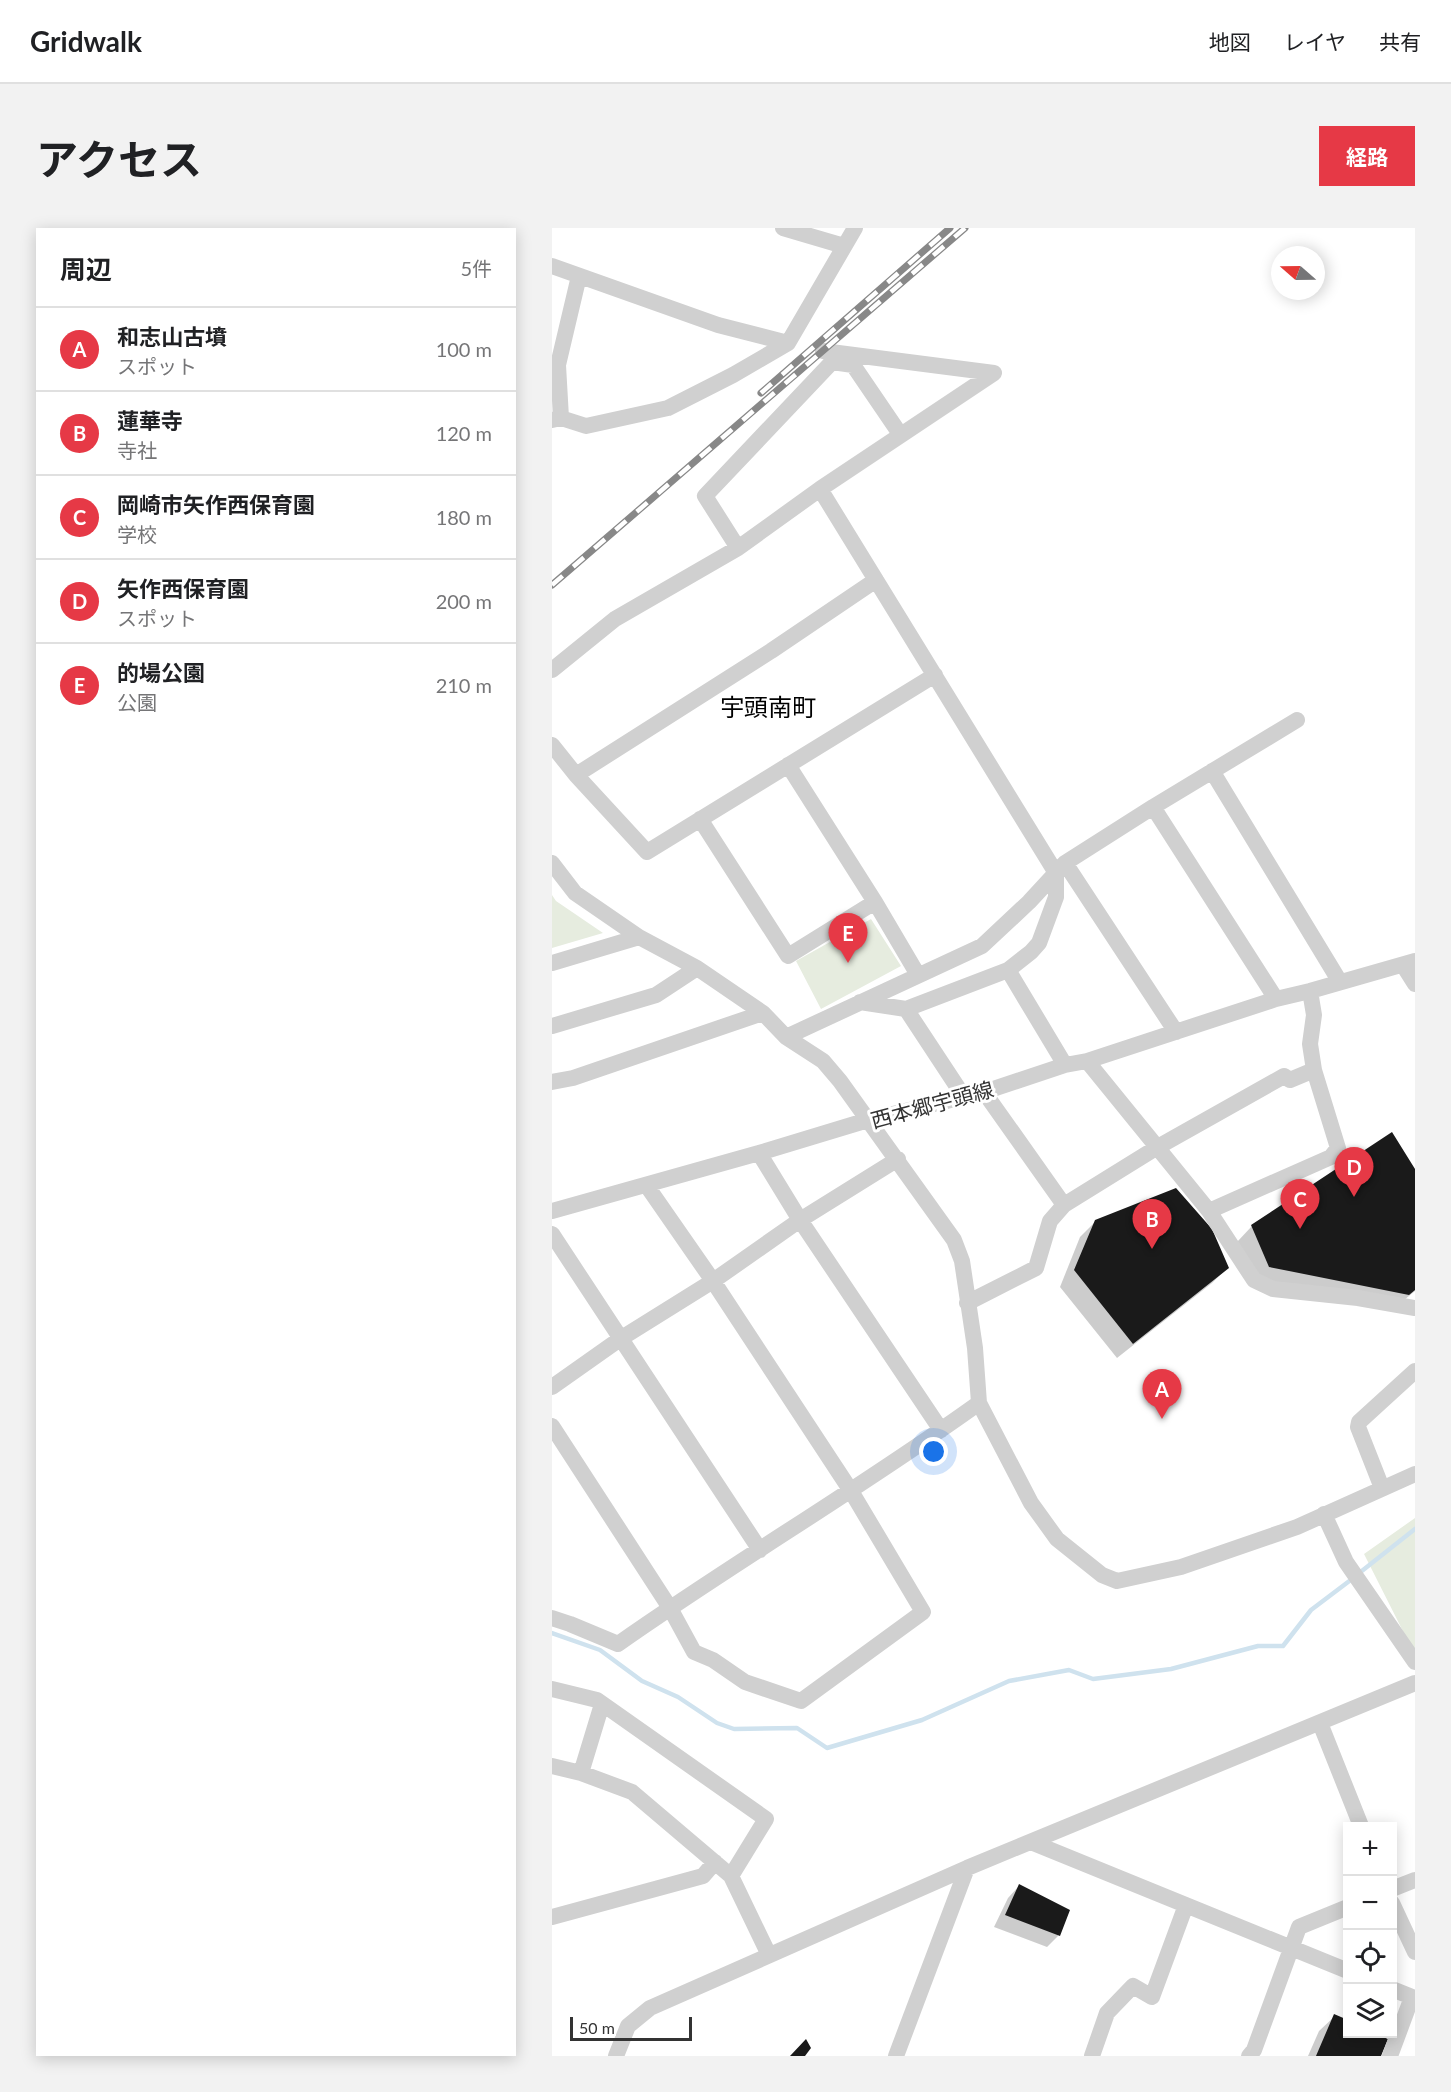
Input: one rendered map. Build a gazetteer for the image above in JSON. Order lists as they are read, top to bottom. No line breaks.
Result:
{"streets":{"street":["西本郷宇頭線"]},"districts":["宇頭南町"],"scale_bar":"50 m","north":"left","page":{"header":"Gridwalk","nav":["地図","レイヤ","共有"],"title":"アクセス","buttons":"経路","heading":["周辺","5件"],"list":[{"mark":"A","name":"和志山古墳","note":"スポット","value":"100 m"},{"mark":"B","name":"蓮華寺","note":"寺社","value":"120 m"},{"mark":"C","name":"岡崎市矢作西保育園","note":"学校","value":"180 m"},{"mark":"D","name":"矢作西保育園","note":"スポット","value":"200 m"},{"mark":"E","name":"的場公園","note":"公園","value":"210 m"}],"pins":["E","D","C","B","A"],"map_buttons":["+","−"],"scale":"50 m"}}
